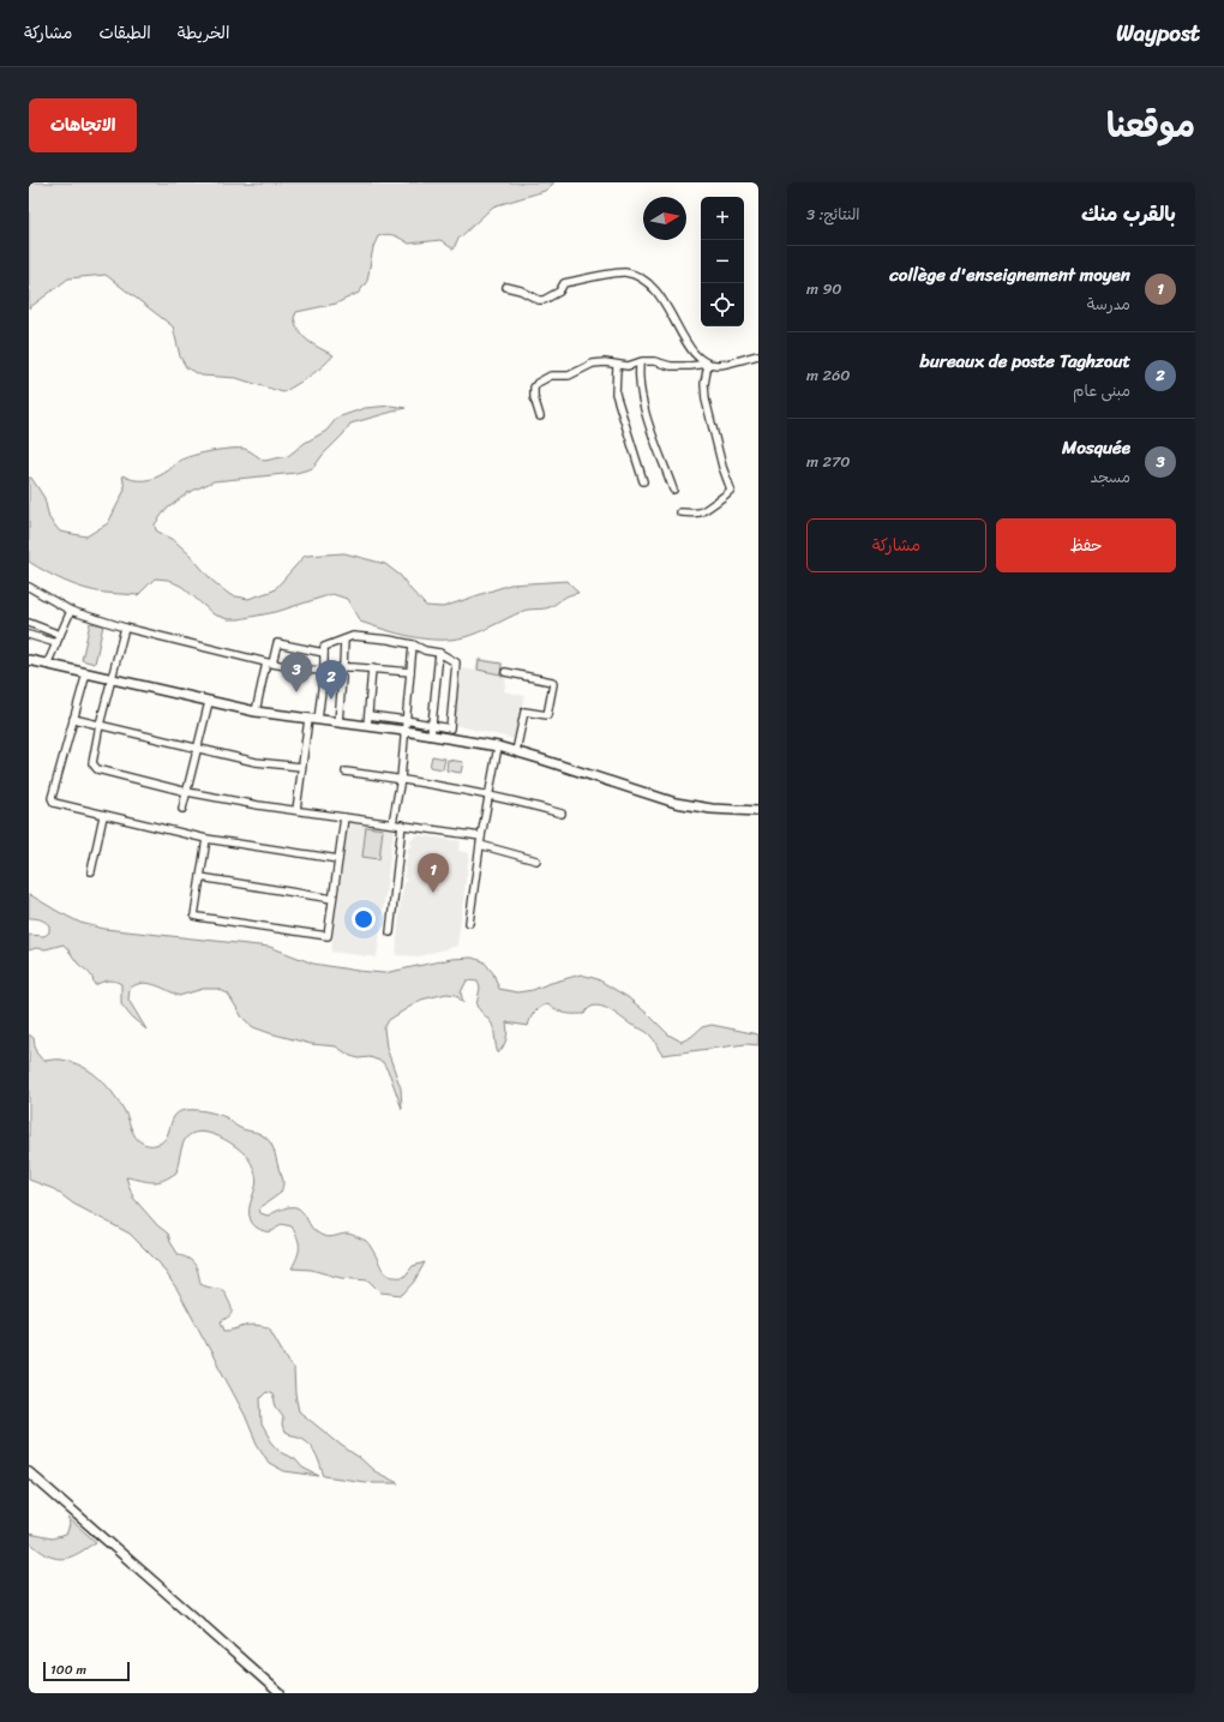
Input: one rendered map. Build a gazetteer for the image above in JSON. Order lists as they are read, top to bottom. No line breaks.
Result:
{"scale_bar":"100 m","north":"right","page":{"header":"Waypost","nav":["الخريطة","الطبقات","مشاركة"],"title":"موقعنا","buttons":["الاتجاهات",["حفظ","مشاركة"]],"heading":["بالقرب منك","النتائج: 3"],"map_buttons":["+","−"],"list":[{"mark":"1","name":"collège d'enseignement moyen","note":"مدرسة","value":"90 m"},{"mark":"2","name":"bureaux de poste Taghzout","note":"مبنى عام","value":"260 m"},{"mark":"3","name":"Mosquée","note":"مسجد","value":"270 m"}],"pins":["3","2","1"],"scale":"100 m"}}
